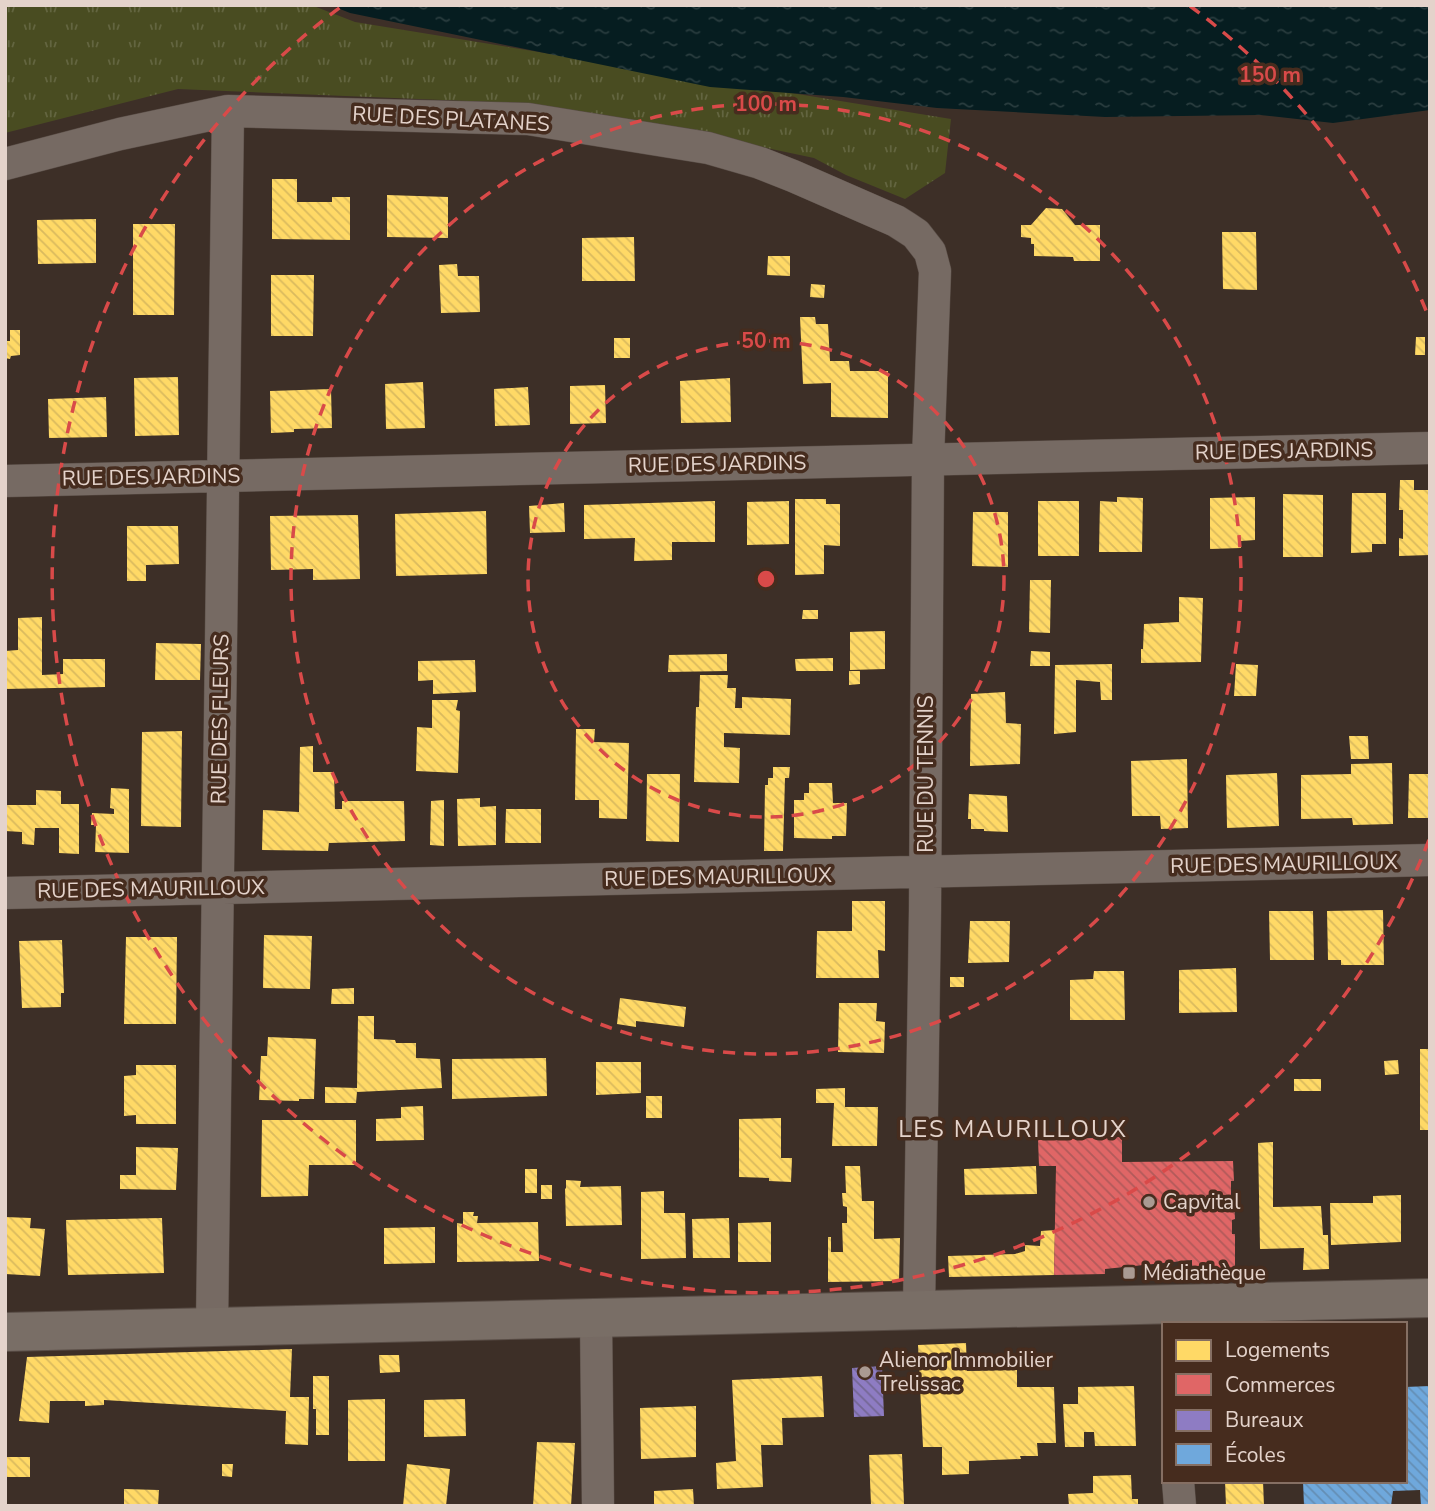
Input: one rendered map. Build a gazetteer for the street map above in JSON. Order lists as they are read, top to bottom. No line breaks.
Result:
{"streets":{"street":["RUE DES PLATANES","RUE DES JARDINS","RUE DES FLEURS","RUE DU TENNIS","RUE DES MAURILLOUX"]},"crossings":[["RUE DES PLATANES","RUE DES FLEURS"],["RUE DES PLATANES","RUE DU TENNIS"],["RUE DES JARDINS","RUE DES FLEURS"],["RUE DES JARDINS","RUE DU TENNIS"],["RUE DES FLEURS","RUE DES MAURILLOUX"],["RUE DU TENNIS","RUE DES MAURILLOUX"]],"districts":["LES MAURILLOUX"],"places":{"other":["Capvital","Alienor Immobilier Trelissac"],"transit":["Médiathèque"]},"legend":["Logements","Commerces","Bureaux","Écoles"],"rings":["150 m","100 m","50 m"]}
